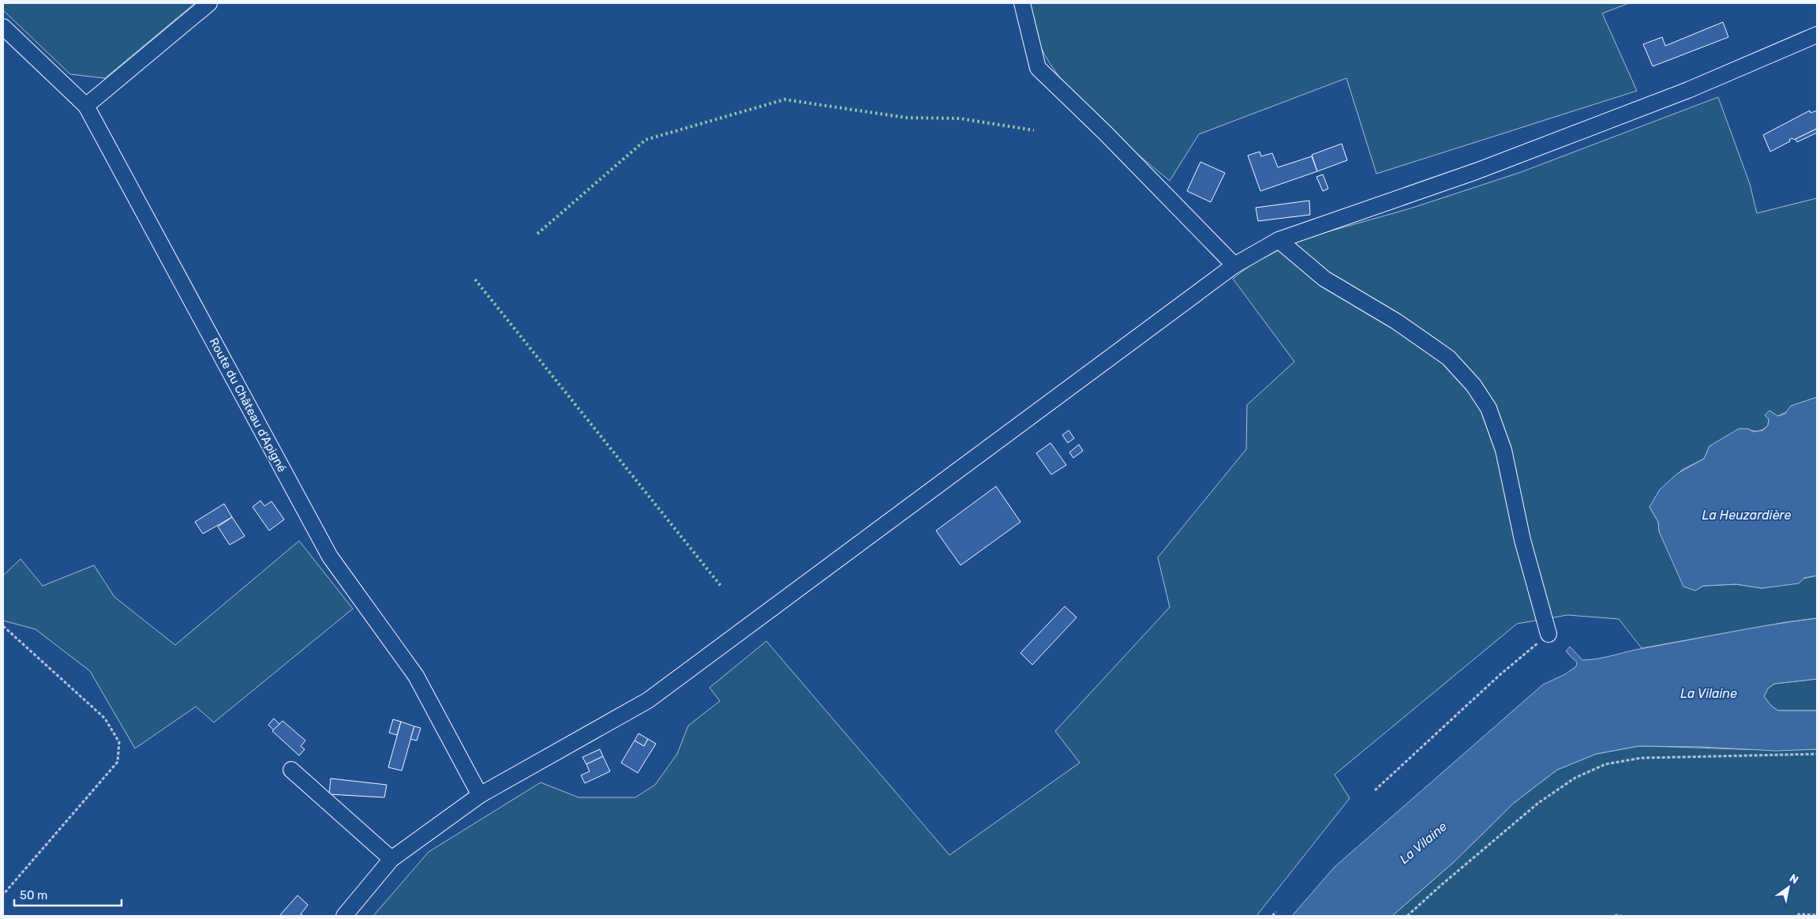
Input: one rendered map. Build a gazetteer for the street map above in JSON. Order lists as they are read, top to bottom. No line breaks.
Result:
{"streets":{"street":["Route du Château d'Apigné"]},"water":["La Heuzardière","La Vilaine"],"scale_bar":"50 m","north":"top right"}
